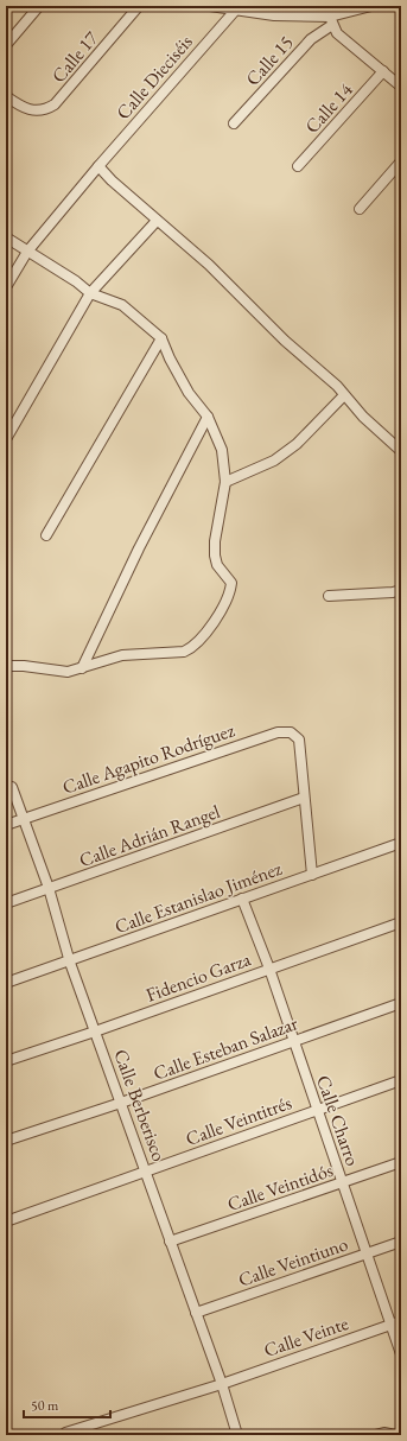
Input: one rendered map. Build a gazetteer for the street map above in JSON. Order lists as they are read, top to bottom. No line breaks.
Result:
{"streets":{"street":["Calle 17","Calle 15","Calle Dieciséis","Calle 14","Calle Agapito Rodríguez","Calle Adrián Rangel","Calle Estanislao Jiménez","Fidencio Garza","Calle Esteban Salazar","Calle Berberisco","Calle Veintitrés","Calle Charro","Calle Veintidós","Calle Veintiuno","Calle Veinte"]},"crossings":[["Calle Agapito Rodríguez","Calle Adrián Rangel"],["Calle Agapito Rodríguez","Calle Berberisco"],["Calle Adrián Rangel","Calle Berberisco"],["Calle Estanislao Jiménez","Calle Berberisco"],["Calle Estanislao Jiménez","Calle Charro"],["Fidencio Garza","Calle Berberisco"],["Fidencio Garza","Calle Charro"],["Calle Esteban Salazar","Calle Berberisco"],["Calle Esteban Salazar","Calle Charro"],["Calle Berberisco","Calle Veintitrés"],["Calle Berberisco","Calle Veintidós"],["Calle Berberisco","Calle Veintiuno"],["Calle Berberisco","Calle Veinte"],["Calle Veintitrés","Calle Charro"],["Calle Charro","Calle Veintidós"],["Calle Charro","Calle Veintiuno"],["Calle Charro","Calle Veinte"]],"scale_bar":"50 m"}
